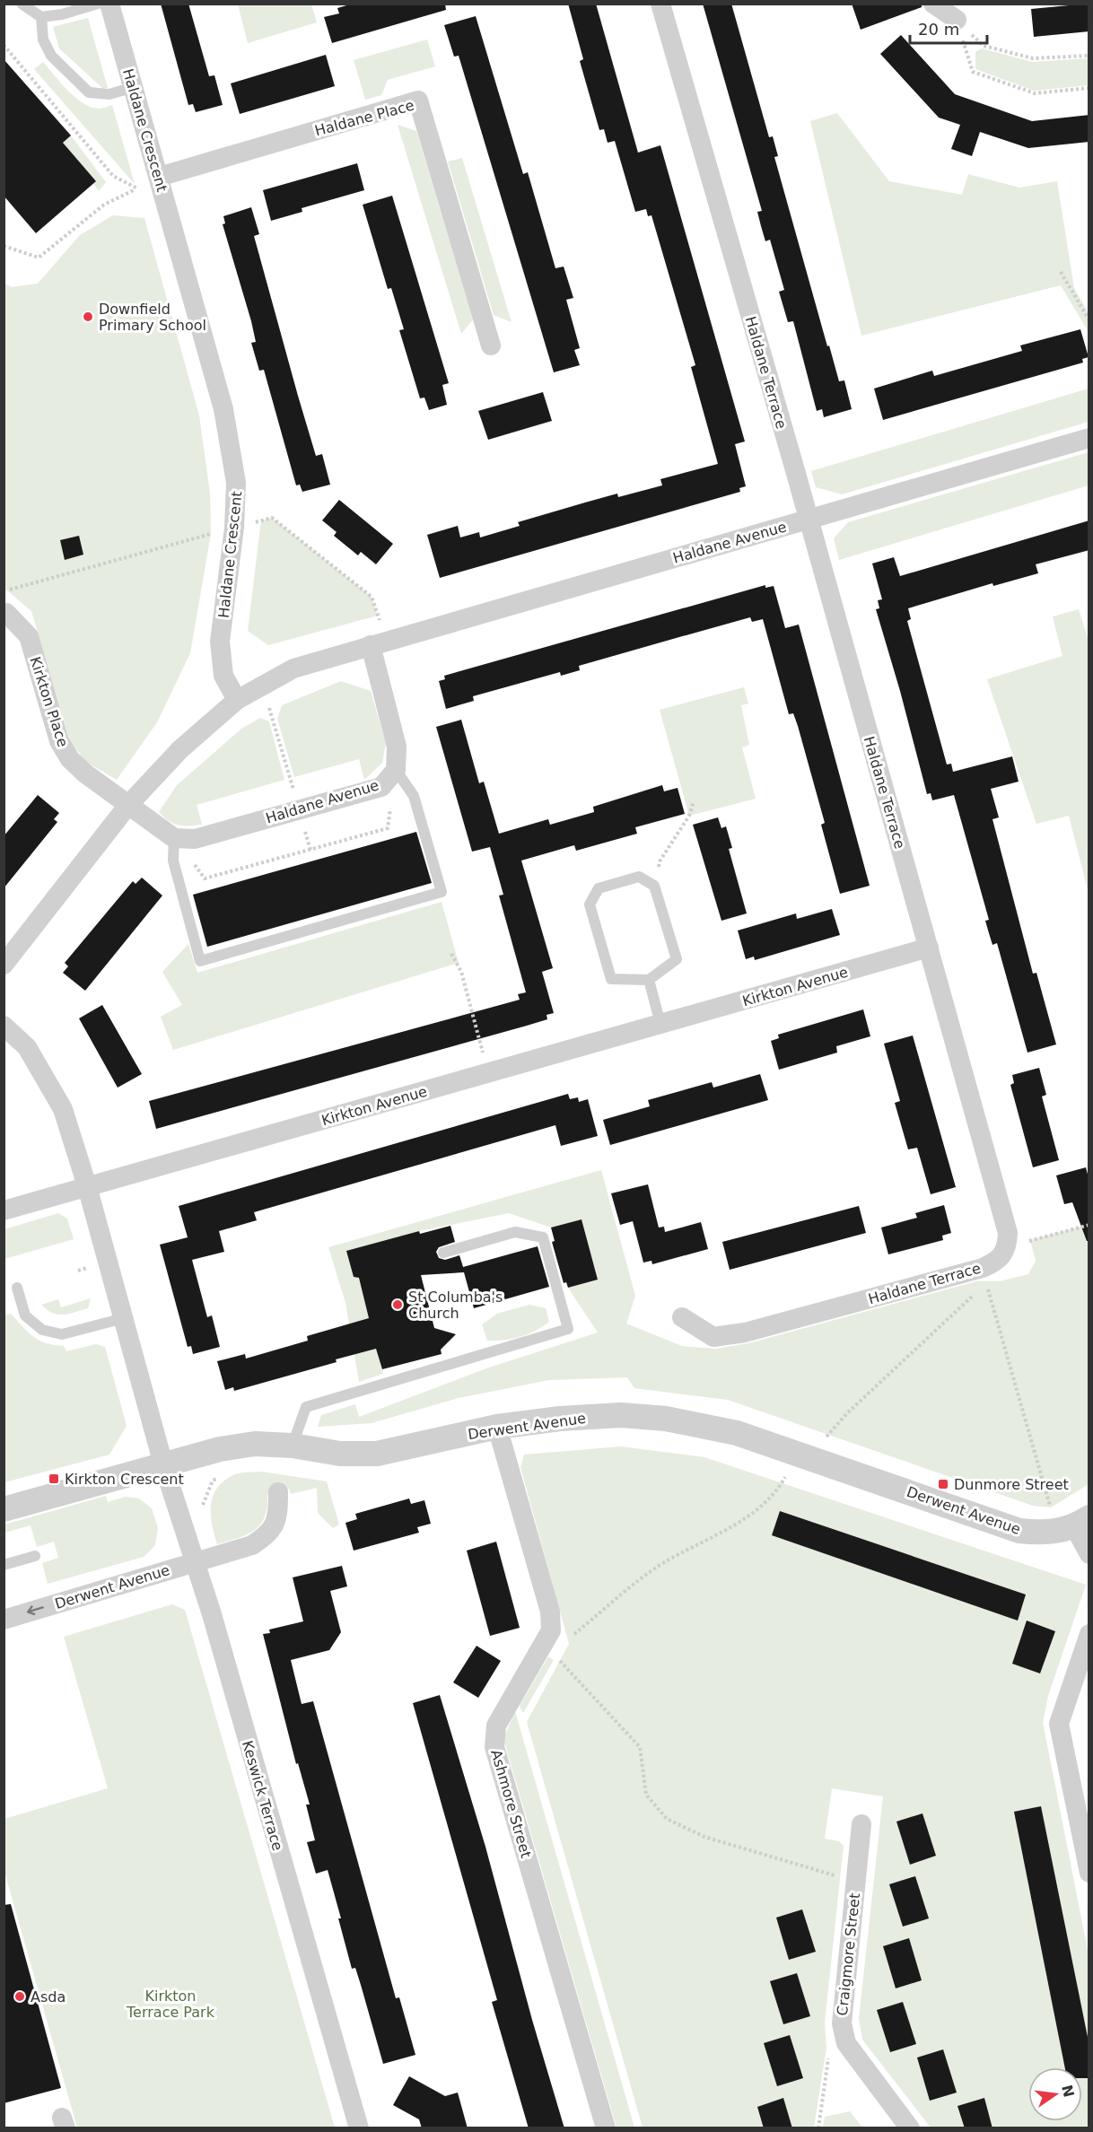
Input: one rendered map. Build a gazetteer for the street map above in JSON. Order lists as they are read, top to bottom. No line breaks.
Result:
{"streets":{"street":["Haldane Place","Haldane Crescent","Haldane Terrace","Haldane Avenue","Kirkton Place","Kirkton Avenue","Derwent Avenue","Keswick Terrace","Ashmore Street","Craigmore Street"]},"crossings":[["Haldane Place","Haldane Crescent"],["Haldane Crescent","Haldane Avenue"],["Haldane Terrace","Haldane Avenue"],["Haldane Terrace","Kirkton Avenue"],["Derwent Avenue","Keswick Terrace"],["Derwent Avenue","Ashmore Street"]],"parks":["Kirkton Terrace Park"],"places":{"other":["Downfield Primary School","St Columba's Church","Asda"],"transit":["Kirkton Crescent","Dunmore Street"]},"scale_bar":"20 m","north":"right"}
